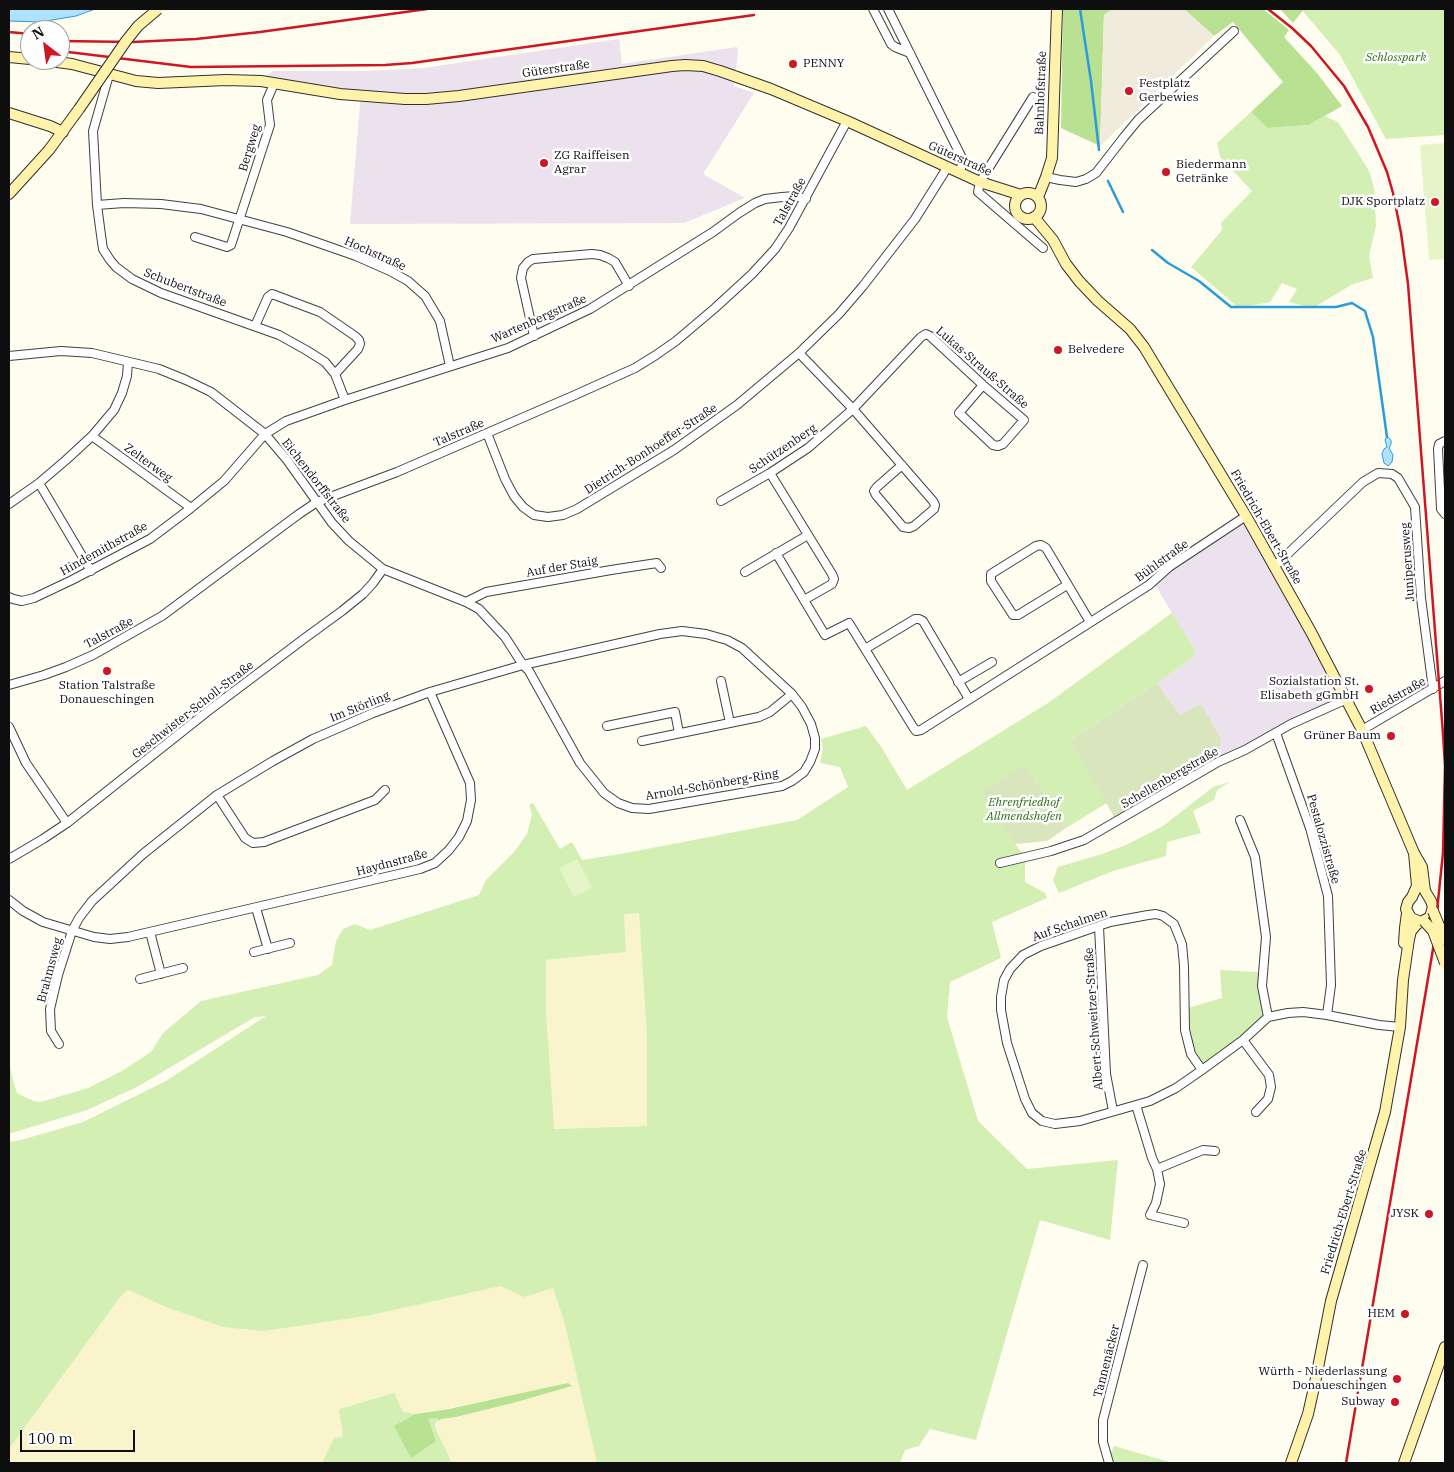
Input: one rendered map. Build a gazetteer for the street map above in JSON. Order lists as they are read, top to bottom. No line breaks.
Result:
{"streets":{"main road":["Güterstraße","Bahnhofstraße","Friedrich-Ebert-Straße"],"street":["Bergweg","Talstraße","Hochstraße","Schubertstraße","Wartenbergstraße","Lukas-Strauß-Straße","Dietrich-Bonhoeffer-Straße","Schützenberg","Zelterweg","Eichendorffstraße","Hindemithstraße","Bühlstraße","Juniperusweg","Auf der Staig","Riedstraße","Im Störling","Geschwister-Scholl-Straße","Schellenbergstraße","Arnold-Schönberg-Ring","Pestalozzistraße","Haydnstraße","Auf Schalmen","Brahmsweg","Albert-Schweitzer-Straße","Tannenäcker"]},"crossings":[["Güterstraße","Bahnhofstraße"],["Güterstraße","Bergweg"],["Güterstraße","Talstraße"],["Güterstraße","Schubertstraße"],["Güterstraße","Dietrich-Bonhoeffer-Straße"],["Güterstraße","Friedrich-Ebert-Straße"],["Bergweg","Hochstraße"],["Talstraße","Wartenbergstraße"],["Talstraße","Dietrich-Bonhoeffer-Straße"],["Talstraße","Eichendorffstraße"],["Hochstraße","Schubertstraße"],["Hochstraße","Wartenbergstraße"],["Schubertstraße","Wartenbergstraße"],["Wartenbergstraße","Eichendorffstraße"],["Wartenbergstraße","Hindemithstraße"],["Lukas-Strauß-Straße","Schützenberg"],["Zelterweg","Hindemithstraße"],["Eichendorffstraße","Hindemithstraße"],["Eichendorffstraße","Auf der Staig"],["Eichendorffstraße","Im Störling"],["Eichendorffstraße","Geschwister-Scholl-Straße"],["Eichendorffstraße","Arnold-Schönberg-Ring"],["Friedrich-Ebert-Straße","Bühlstraße"],["Friedrich-Ebert-Straße","Juniperusweg"],["Friedrich-Ebert-Straße","Riedstraße"],["Friedrich-Ebert-Straße","Schellenbergstraße"],["Juniperusweg","Riedstraße"],["Im Störling","Arnold-Schönberg-Ring"],["Im Störling","Haydnstraße"],["Im Störling","Brahmsweg"],["Schellenbergstraße","Pestalozzistraße"],["Haydnstraße","Brahmsweg"],["Auf Schalmen","Albert-Schweitzer-Straße"]],"parks":["Schlosspark","Ehrenfriedhof Allmendshofen"],"places":["PENNY","Festplatz Gerbewies","ZG Raiffeisen Agrar","Biedermann Getränke","DJK Sportplatz","Belvedere","Station Talstraße Donaueschingen","Sozialstation St. Elisabeth gGmbH","Grüner Baum","JYSK","HEM","Würth - Niederlassung Donaueschingen","Subway"],"scale_bar":"100 m","north":"top left"}
